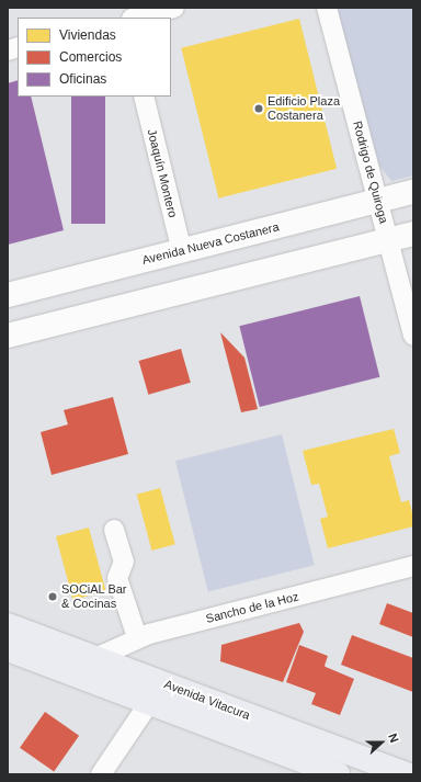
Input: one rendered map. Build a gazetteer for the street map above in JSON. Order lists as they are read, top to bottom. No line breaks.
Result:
{"streets":{"main road":["Avenida Nueva Costanera","Avenida Vitacura"],"street":["Rodrigo de Quiroga","Joaquín Montero","Sancho de la Hoz"]},"crossings":[["Rodrigo de Quiroga","Avenida Nueva Costanera"],["Joaquín Montero","Avenida Nueva Costanera"],["Sancho de la Hoz","Avenida Vitacura"]],"places":["Edificio Plaza Costanera","SOCiAL Bar & Cocinas"],"legend":["Viviendas","Comercios","Oficinas"],"north":"right"}
